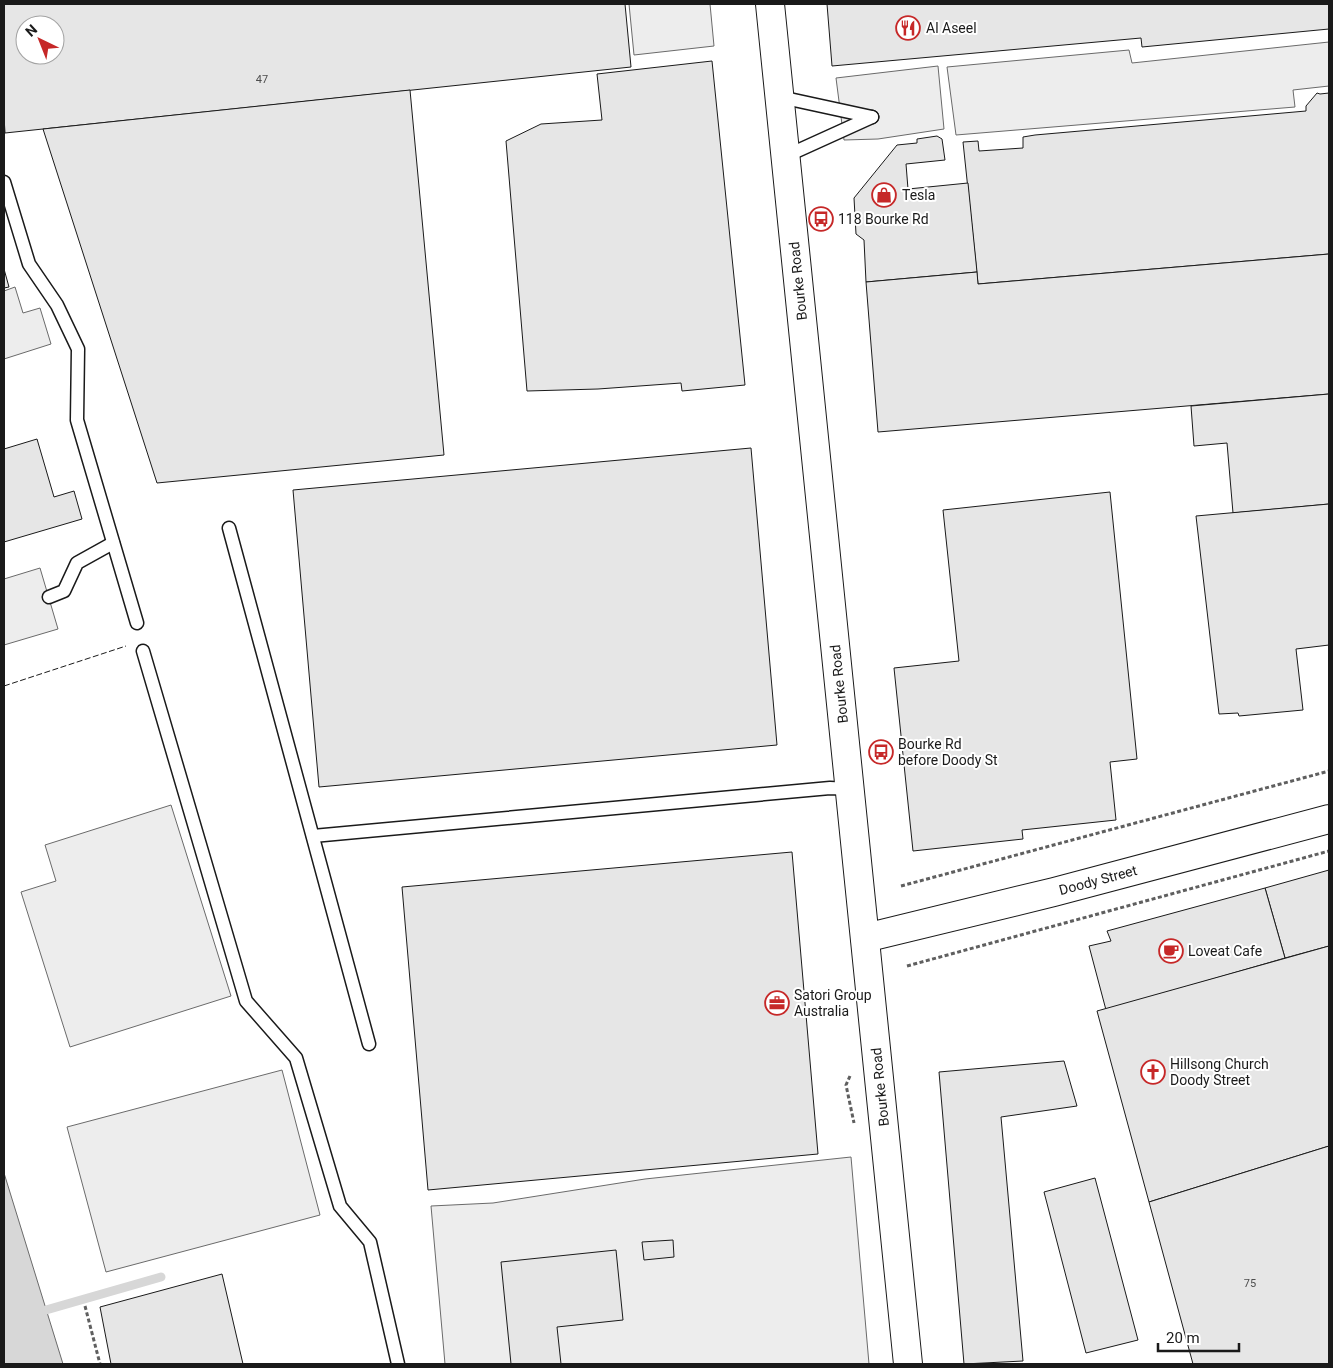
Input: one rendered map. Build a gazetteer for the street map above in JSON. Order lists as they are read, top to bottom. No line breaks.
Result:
{"streets":{"street":["Bourke Road","Doody Street"]},"crossings":[["Bourke Road","Doody Street"]],"places":{"restaurant":["Al Aseel"],"shop":["Tesla"],"bus stop":["118 Bourke Rd","Bourke Rd before Doody St"],"cafe":["Loveat Cafe"],"office":["Satori Group Australia"],"church":["Hillsong Church Doody Street"]},"house_numbers":["47","75"],"scale_bar":"20 m","north":"top left"}
